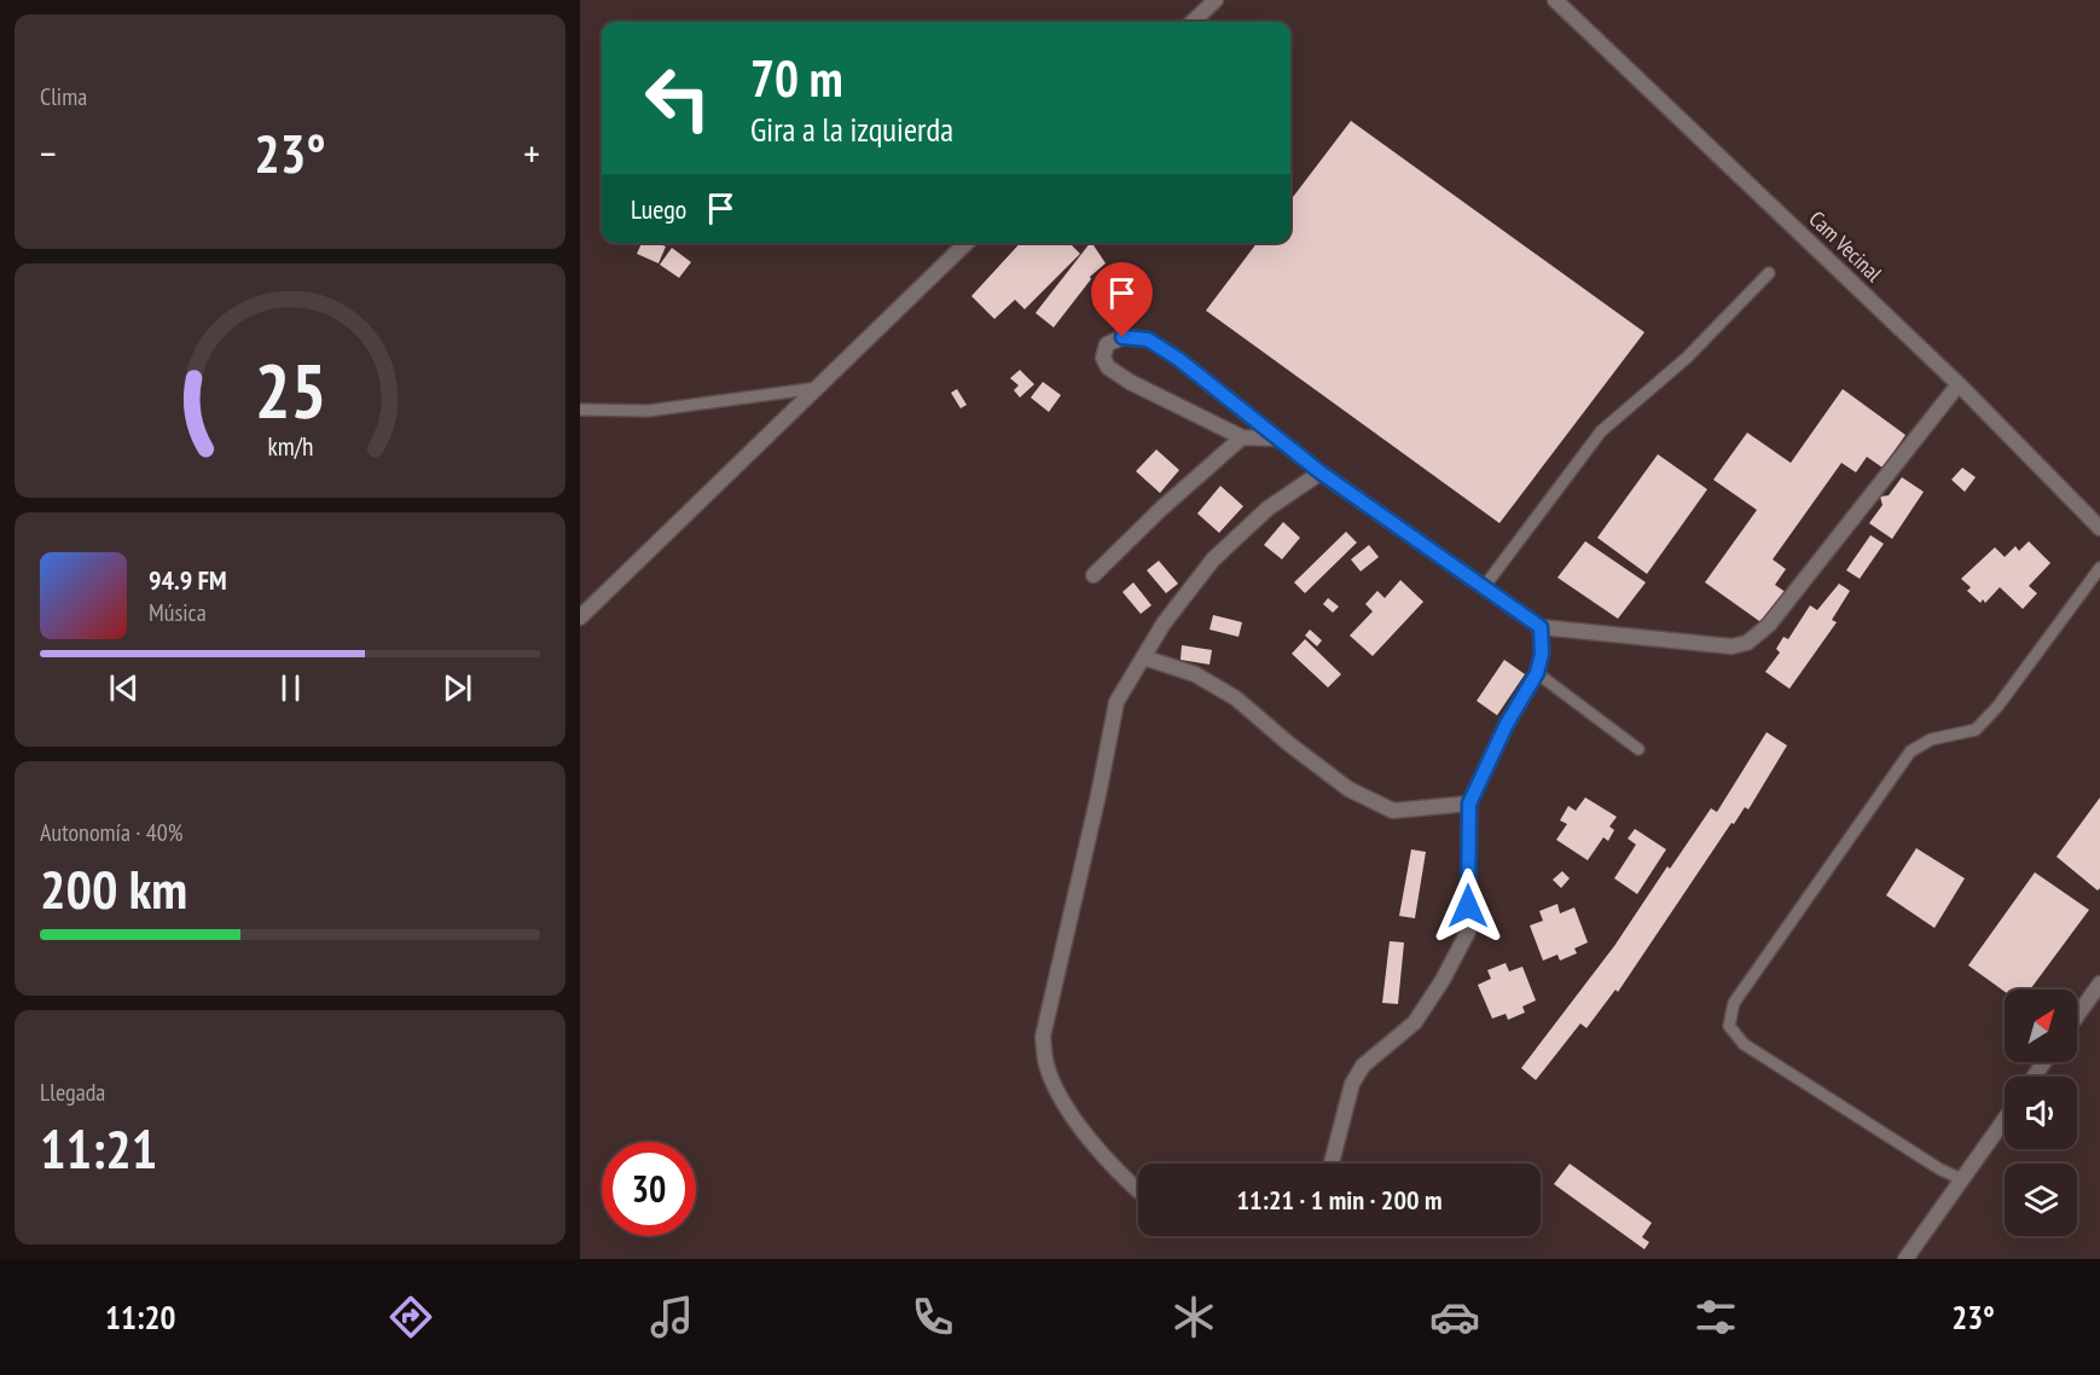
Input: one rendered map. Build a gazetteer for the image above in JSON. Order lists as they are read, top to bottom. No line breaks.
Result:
{"streets":{"street":["Cam Vecinal"]},"north":"top right","page":{"tile":["Clima",["Autonomía · 40%","200 km"],["Llegada","11:21"]],"turn":["70 m","Gira a la izquierda"],"heat":["−","23°","+"],"then":"Luego","song":["94.9 FM","Música"],"limit":"30","trip":"11:21 · 1 min · 200 m","tabs":["11:20","23°"],"gauge":["25","km/h"]}}
